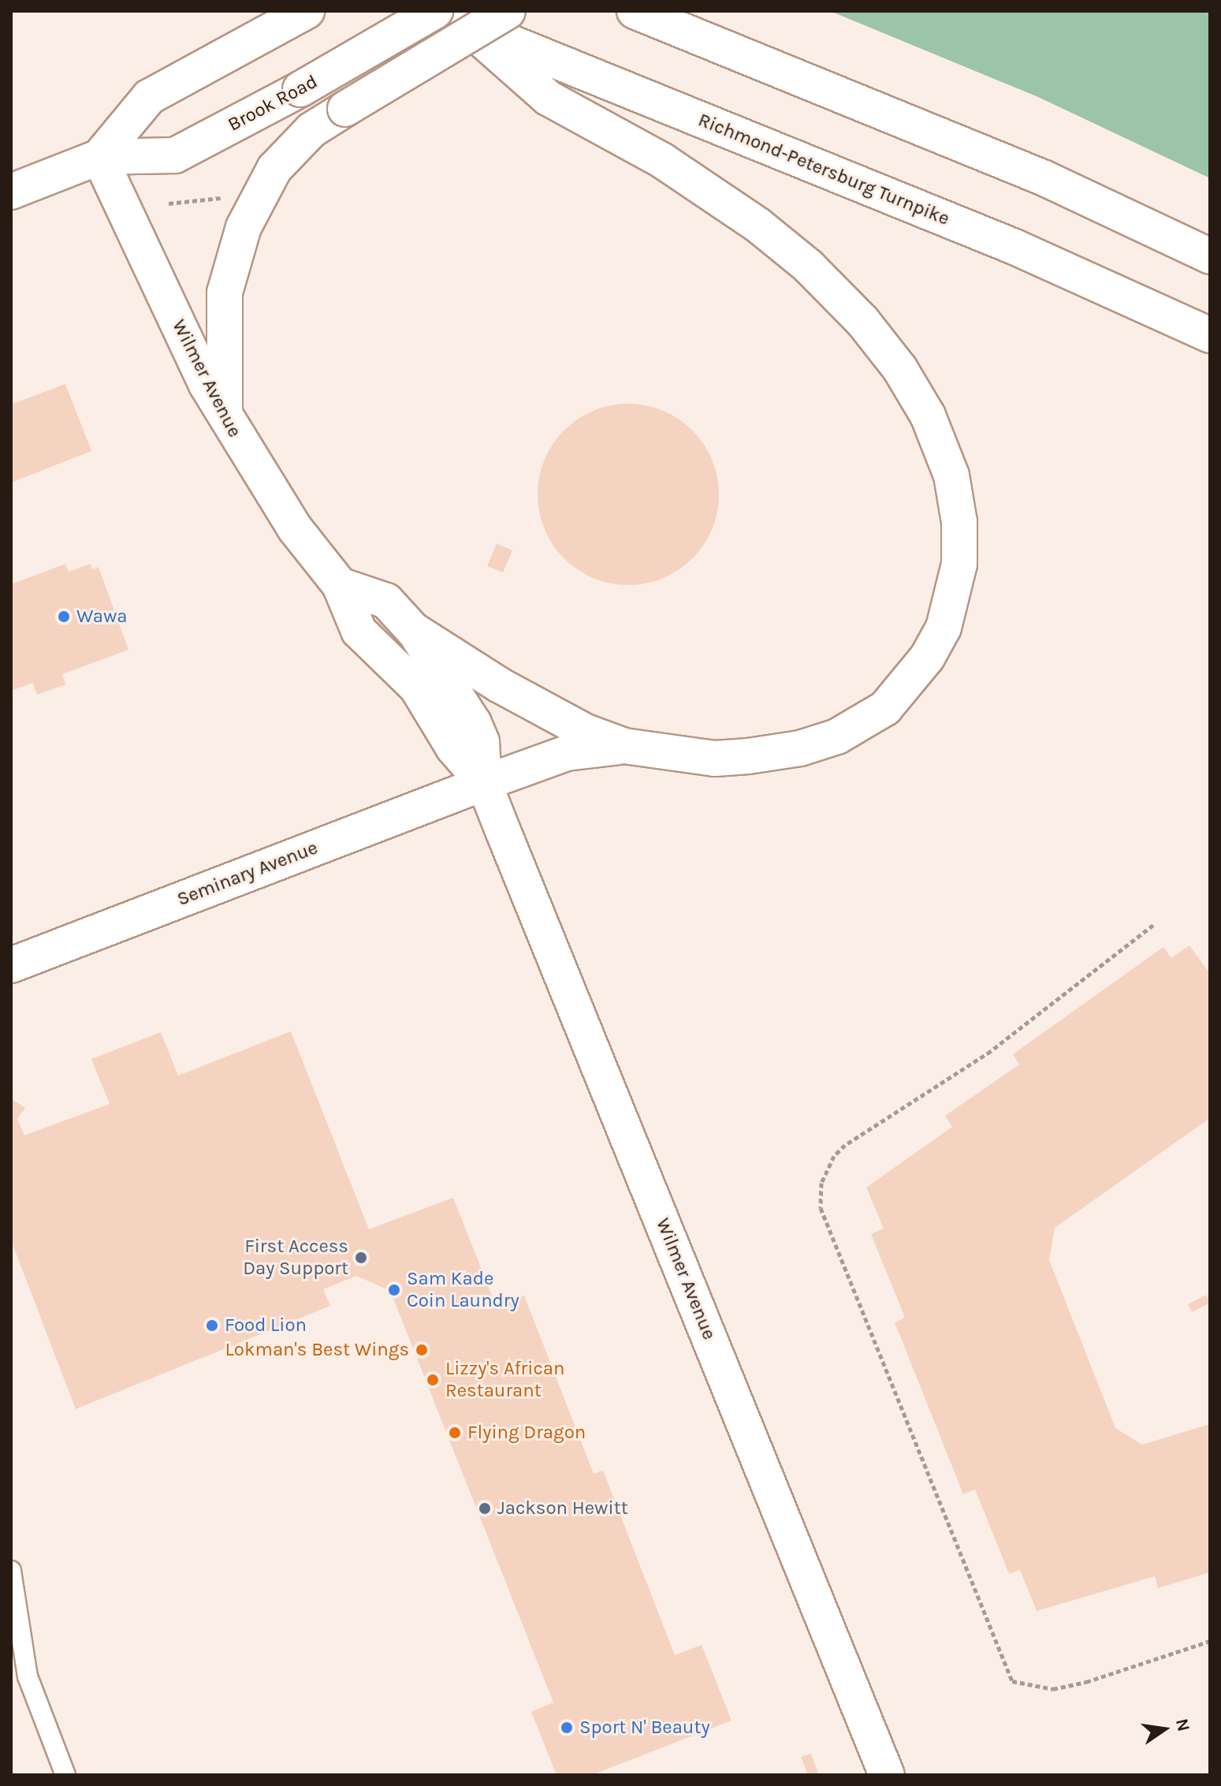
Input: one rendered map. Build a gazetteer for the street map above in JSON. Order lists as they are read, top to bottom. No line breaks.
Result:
{"streets":{"main road":["Brook Road","Richmond-Petersburg Turnpike","Wilmer Avenue","Seminary Avenue"]},"crossings":[["Brook Road","Richmond-Petersburg Turnpike"],["Brook Road","Wilmer Avenue"],["Wilmer Avenue","Seminary Avenue"]],"places":["Wawa","First Access Day Support","Sam Kade Coin Laundry","Food Lion","Lokman's Best Wings","Lizzy's African Restaurant","Flying Dragon","Jackson Hewitt","Sport N' Beauty"],"north":"right"}
